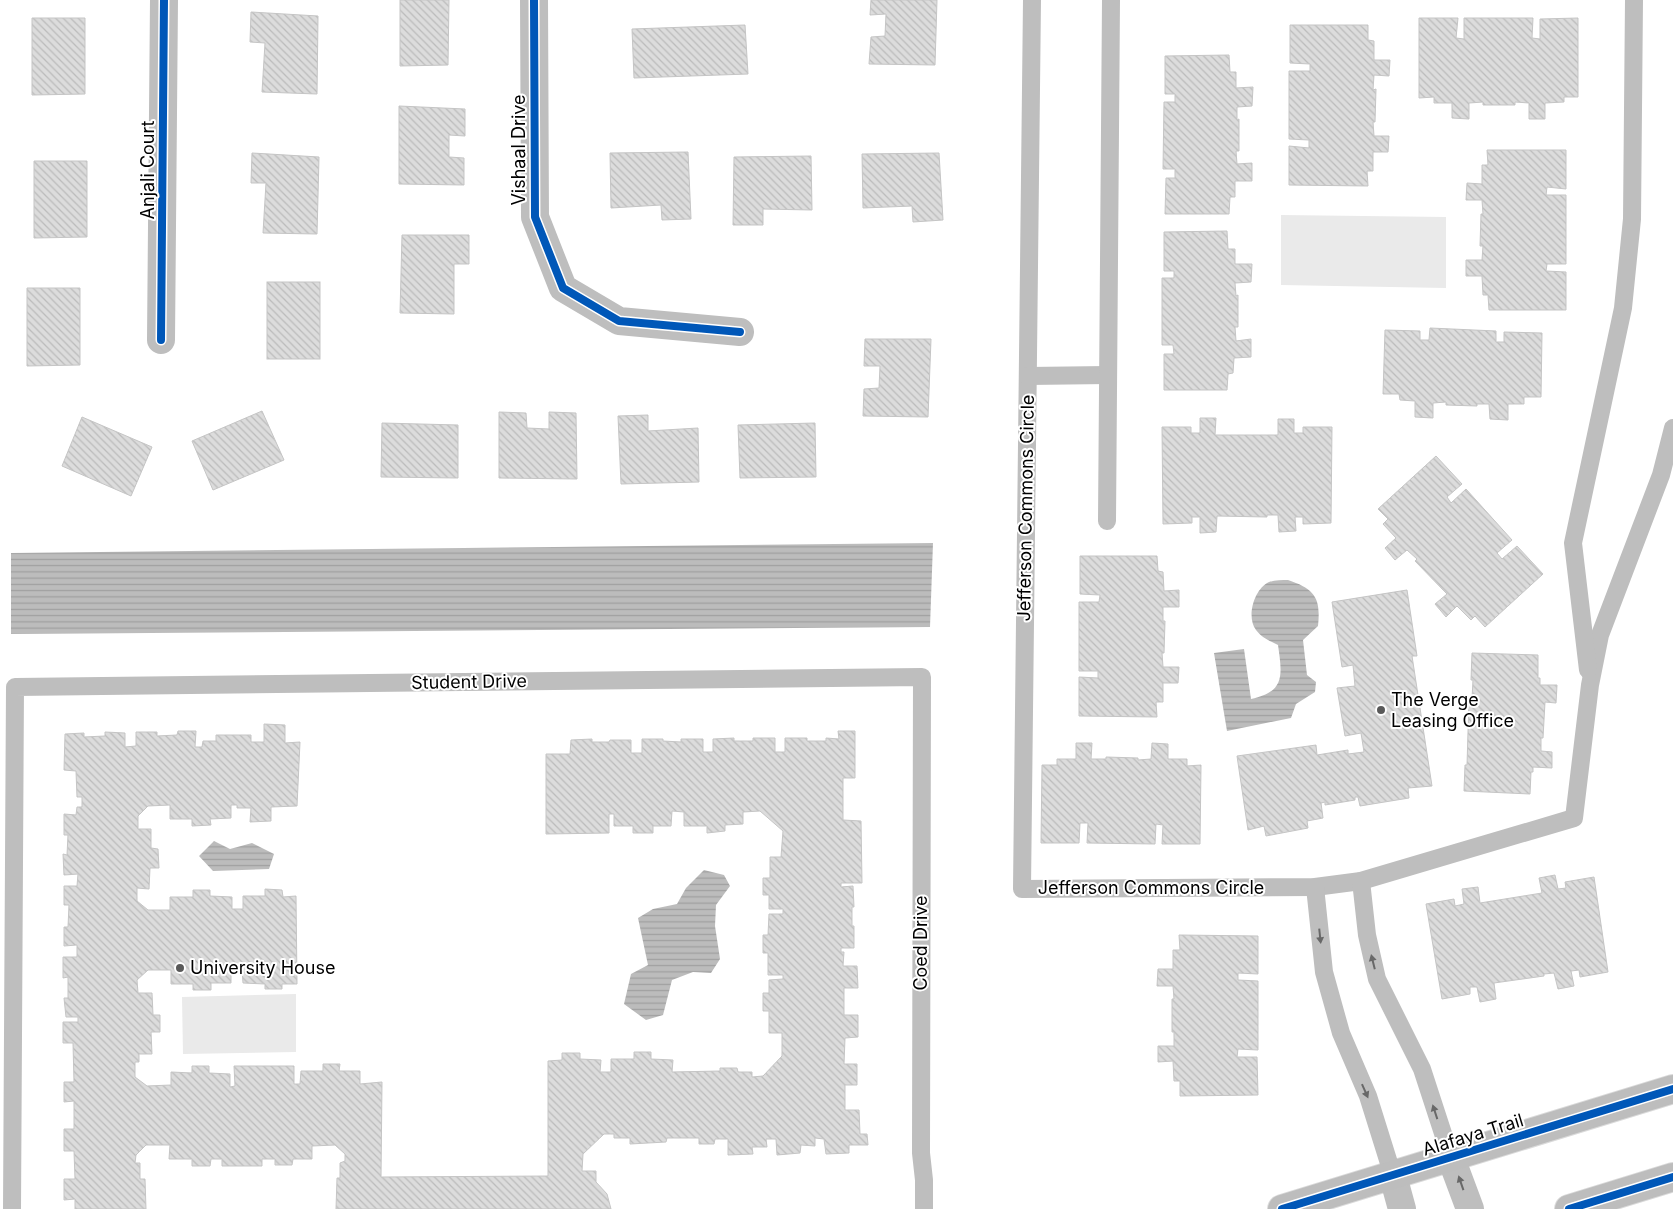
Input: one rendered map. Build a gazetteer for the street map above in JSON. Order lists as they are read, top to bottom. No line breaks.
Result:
{"streets":{"main road":["Alafaya Trail"],"street":["Vishaal Drive","Anjali Court"],"lane":["Jefferson Commons Circle","Student Drive","Coed Drive"]},"crossings":[["Student Drive","Coed Drive"]],"places":["The Verge Leasing Office","University House"]}
